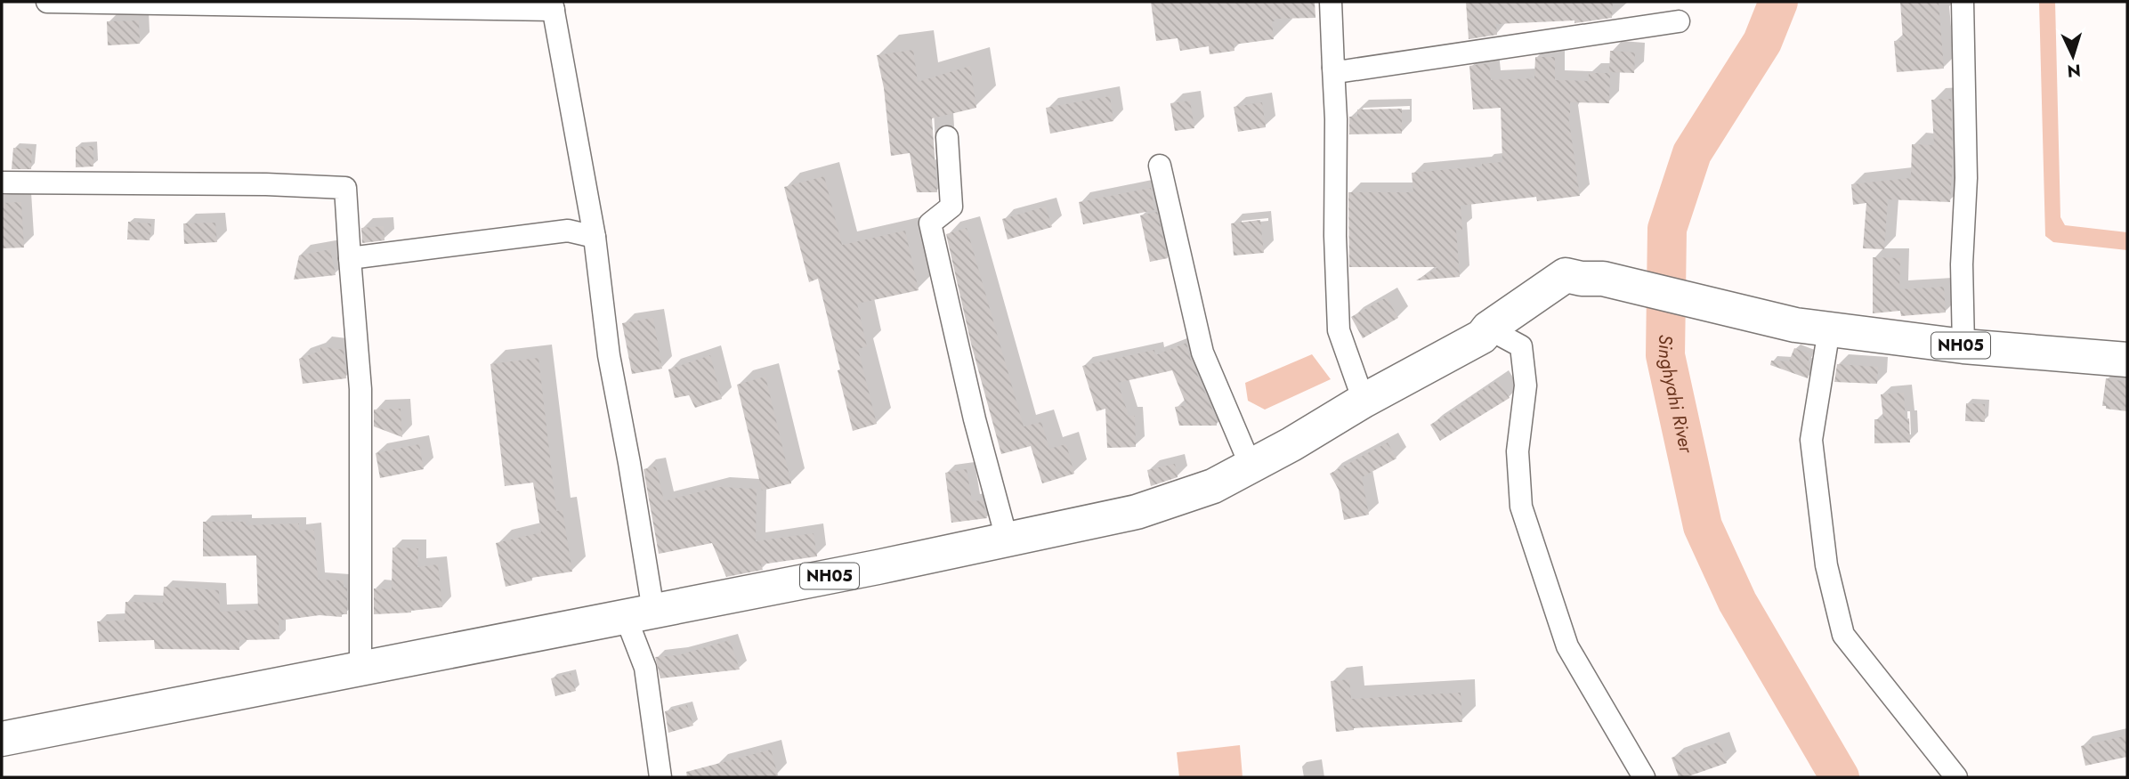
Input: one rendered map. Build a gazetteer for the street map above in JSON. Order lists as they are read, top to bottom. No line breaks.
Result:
{"streets":{"main road":["NH05"]},"water":["Singhyahi River"],"north":"bottom"}
